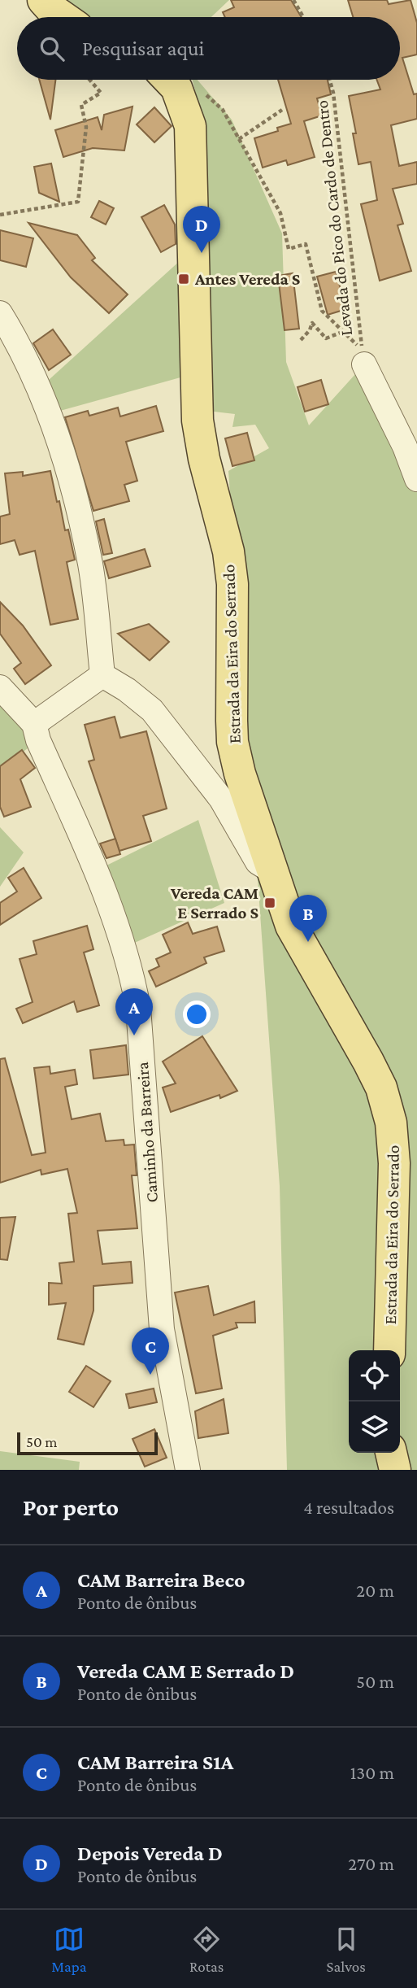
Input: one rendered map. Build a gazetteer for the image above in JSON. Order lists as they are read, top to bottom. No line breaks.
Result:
{"streets":{"main road":["Estrada da Eira do Serrado"],"street":["Caminho da Barreira"],"path":["Levada do Pico do Cardo de Dentro"]},"places":{"transit":["Antes Vereda S","Vereda CAM E Serrado S"]},"scale_bar":"50 m","page":{"search":"Pesquisar aqui","pins":["D","B","A","C"],"scale":"50 m","heading":["Por perto","4 resultados"],"list":[{"mark":"A","name":"CAM Barreira Beco","note":"Ponto de ônibus","value":"20 m"},{"mark":"B","name":"Vereda CAM E Serrado D","note":"Ponto de ônibus","value":"50 m"},{"mark":"C","name":"CAM Barreira S1A","note":"Ponto de ônibus","value":"130 m"},{"mark":"D","name":"Depois Vereda D","note":"Ponto de ônibus","value":"270 m"}],"nav":["Mapa","Rotas","Salvos"]}}
